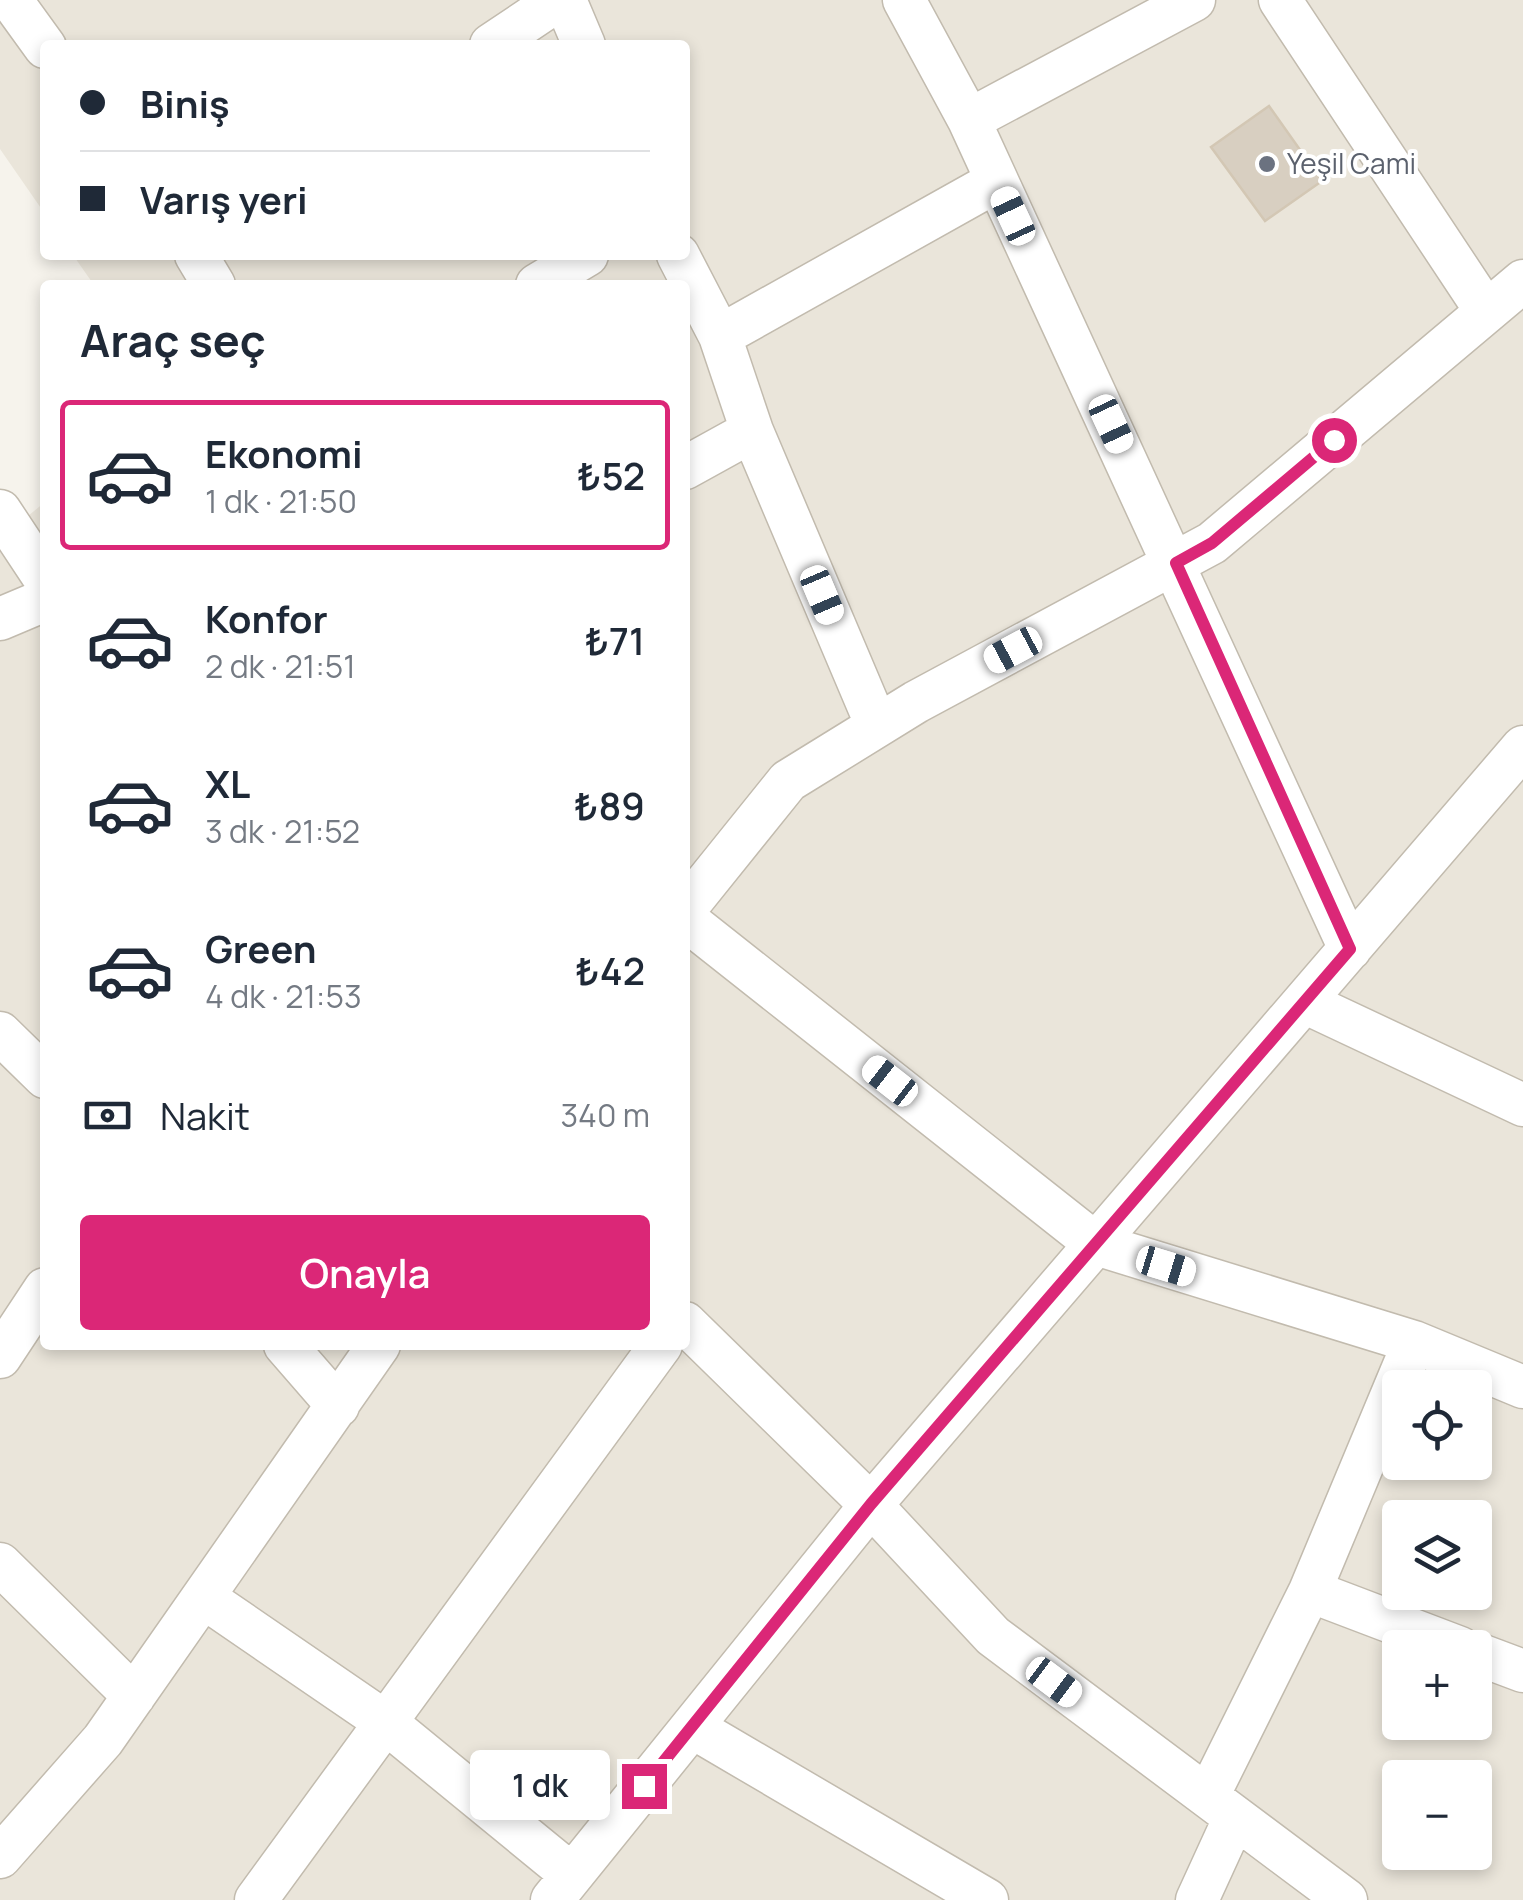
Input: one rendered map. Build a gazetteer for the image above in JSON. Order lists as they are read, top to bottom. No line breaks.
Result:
{"places":["Yeşil Cami"],"page":{"banner":["Biniş","Varış yeri"],"heading":"Araç seç","list":[{"name":"Ekonomi","note":"1 dk · 21:50","value":"₺52"},{"name":"Konfor","note":"2 dk · 21:51","value":"₺71"},{"name":"XL","note":"3 dk · 21:52","value":"₺89"},{"name":"Green","note":"4 dk · 21:53","value":"₺42"}],"pay":["Nakit","340 m"],"buttons":"Onayla","map_buttons":["+","−"],"bubble":"1 dk"}}
